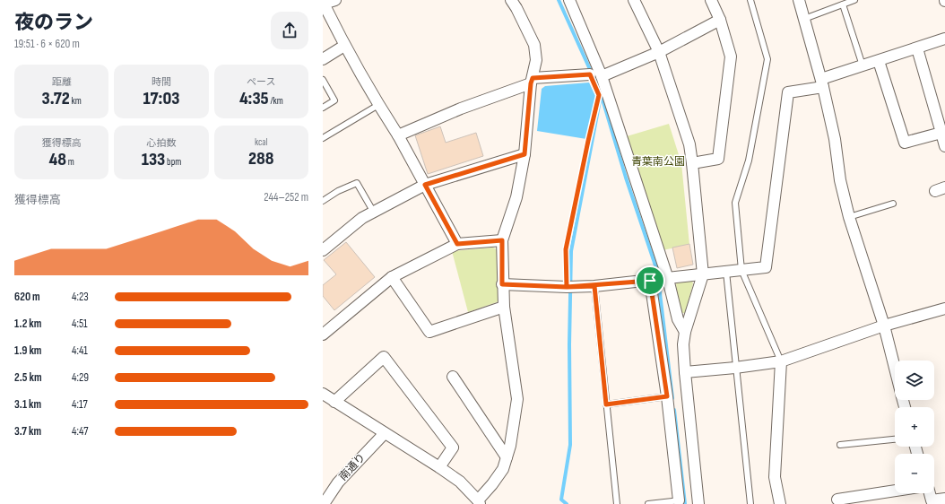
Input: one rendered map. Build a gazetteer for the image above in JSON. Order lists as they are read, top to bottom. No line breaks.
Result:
{"streets":{"street":["南通り"]},"parks":["青葉南公園"],"page":{"heading":["夜のラン","19:51 · 6 × 620 m"],"stats":[["距離","3.72 km"],["時間","17:03"],["ペース","4:35 /km"],["獲得標高","48 m"],["心拍数","133 bpm"],["kcal","288"]],"chart":["獲得標高","244–252 m"],"list":[{"name":"620 m","note":"4:23"},{"name":"1.2 km","note":"4:51"},{"name":"1.9 km","note":"4:41"},{"name":"2.5 km","note":"4:29"},{"name":"3.1 km","note":"4:17"},{"name":"3.7 km","note":"4:47"}],"map_buttons":["+","−"]}}
